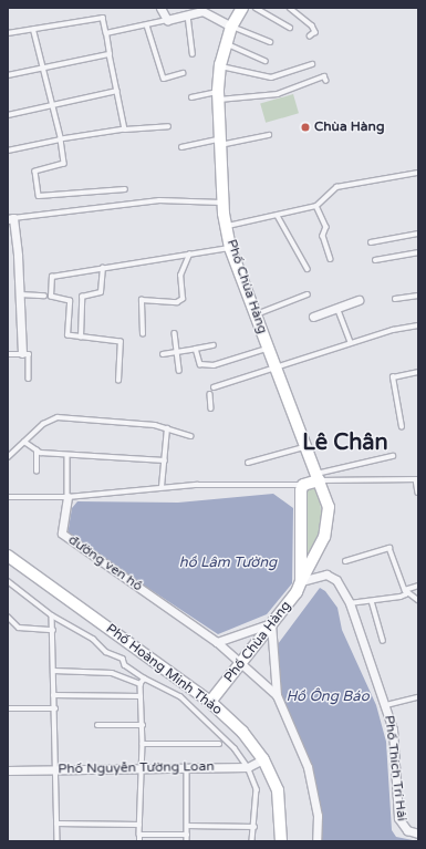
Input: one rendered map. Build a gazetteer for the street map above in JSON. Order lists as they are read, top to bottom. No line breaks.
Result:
{"streets":{"street":["Phố Chùa Hàng","đường ven hồ","Phố Hoàng Minh Thảo","Phố Nguyễn Tường Loan","Phố Thích Trí Hải"]},"crossings":[["Phố Chùa Hàng","Phố Hoàng Minh Thảo"],["Phố Chùa Hàng","Phố Thích Trí Hải"],["Phố Hoàng Minh Thảo","Phố Nguyễn Tường Loan"]],"districts":["Lê Chân"],"water":["hồ Lâm Tường","Hồ Ông Báo"],"places":["Chùa Hàng"]}
